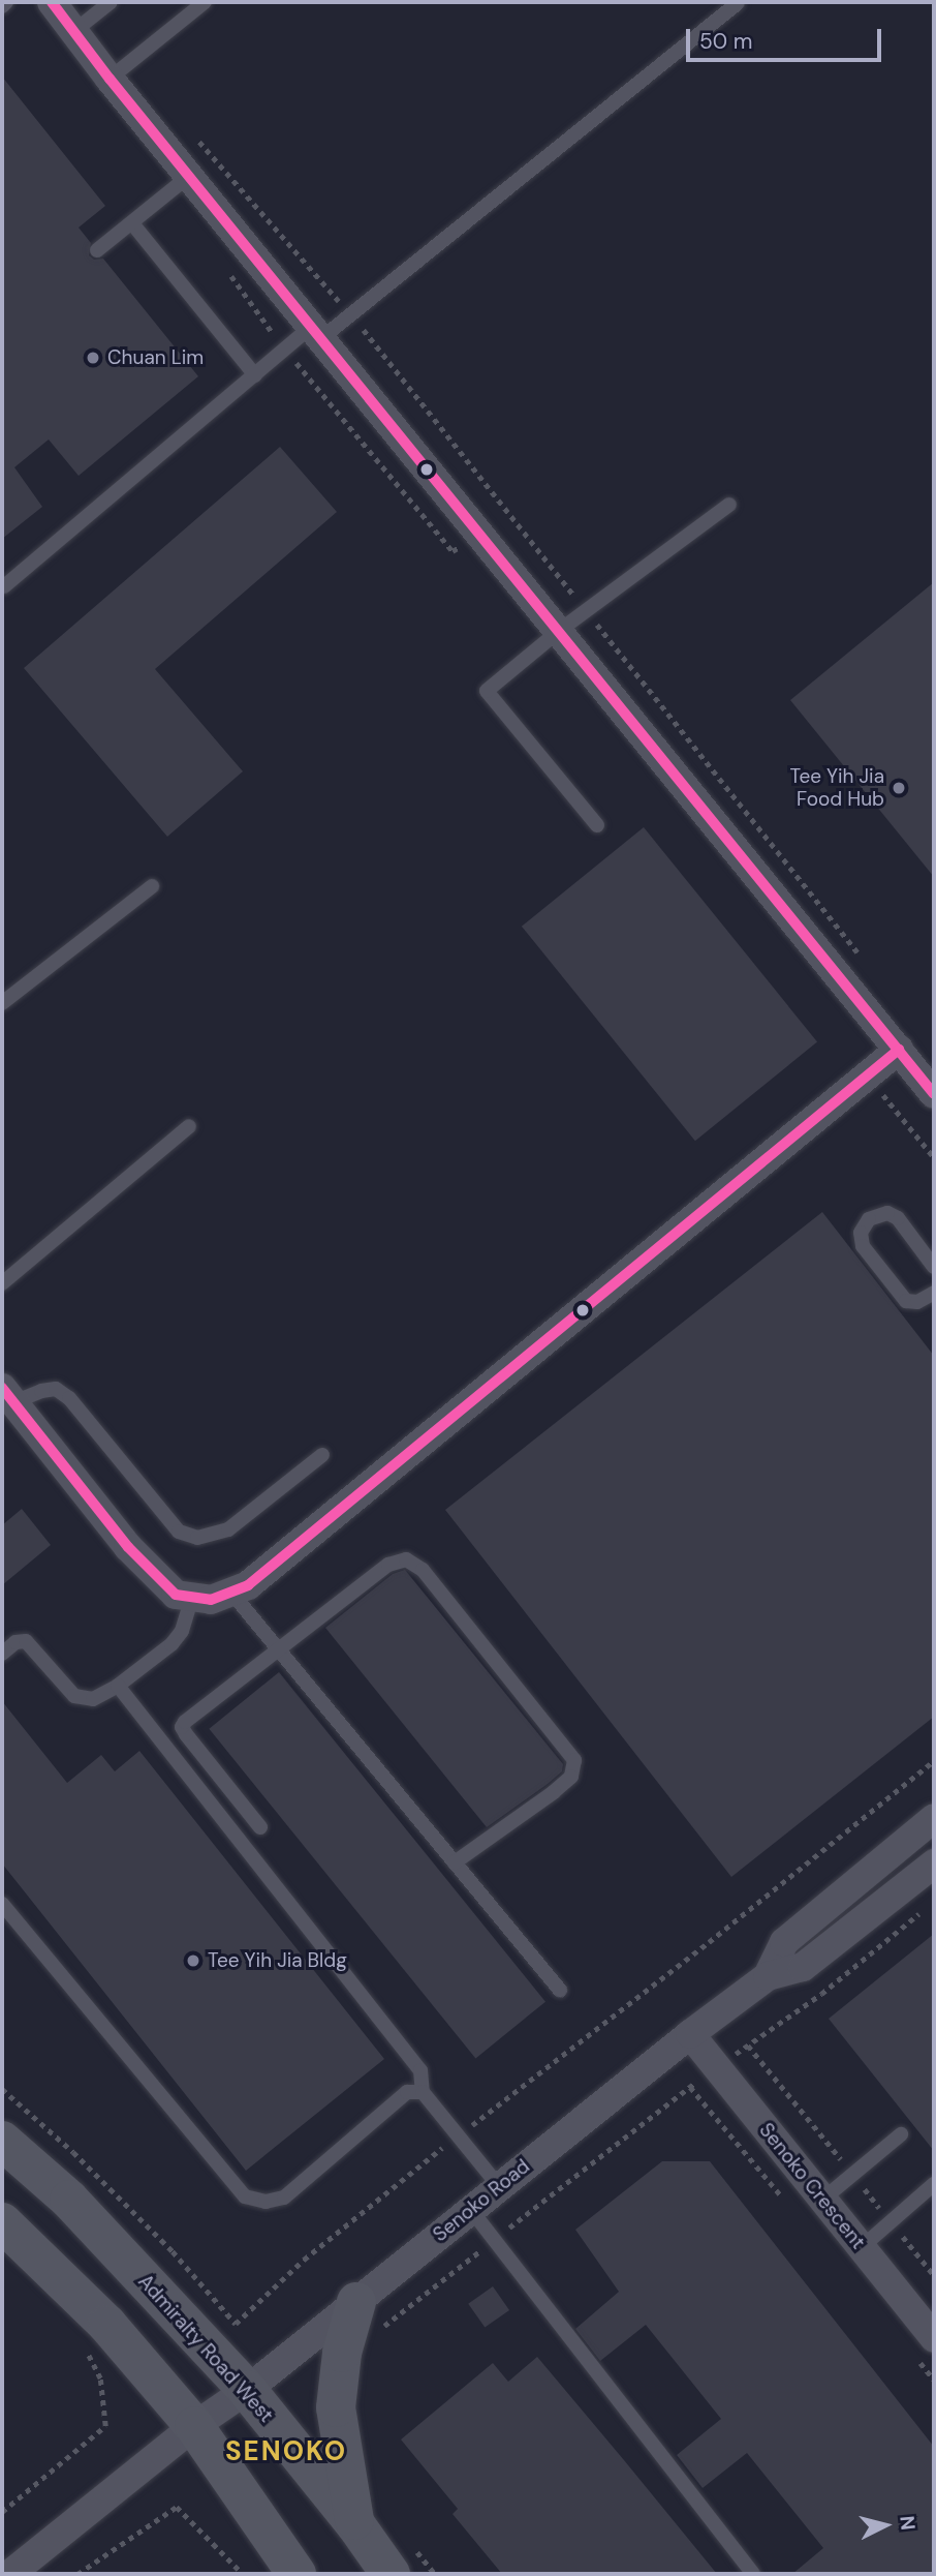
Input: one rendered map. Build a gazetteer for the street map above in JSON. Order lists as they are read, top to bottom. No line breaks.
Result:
{"streets":{"main road":["Admiralty Road West"],"street":["Senoko Crescent","Senoko Road"]},"crossings":[["Senoko Crescent","Senoko Road"],["Senoko Road","Admiralty Road West"]],"districts":["SENOKO"],"places":["Chuan Lim","Tee Yih Jia Food Hub","Tee Yih Jia Bldg"],"scale_bar":"50 m","north":"right"}
